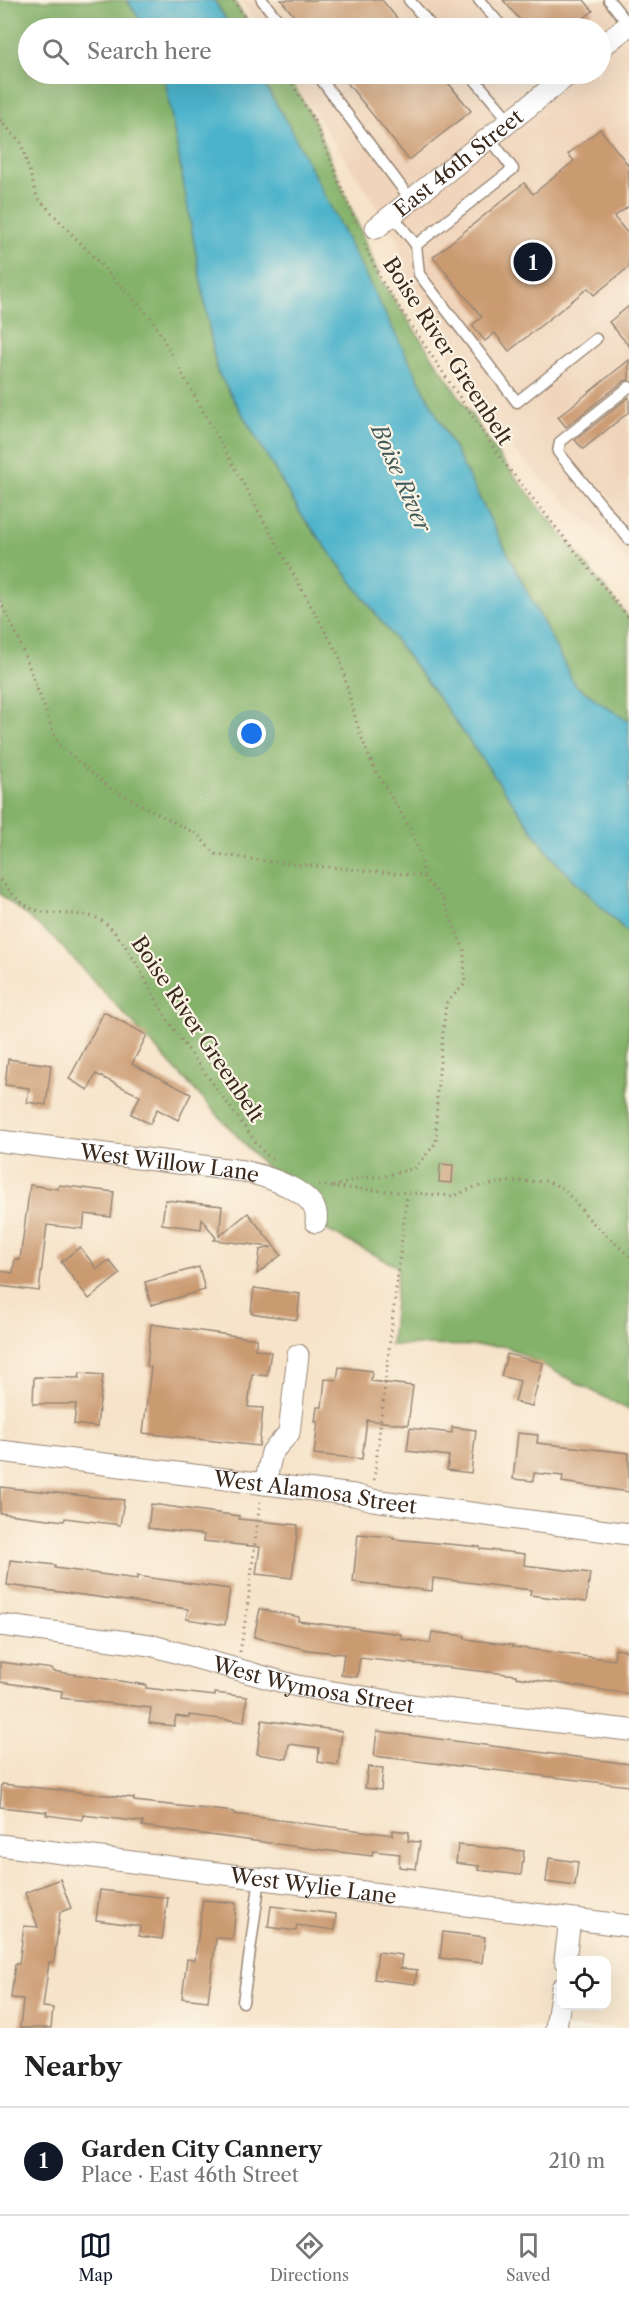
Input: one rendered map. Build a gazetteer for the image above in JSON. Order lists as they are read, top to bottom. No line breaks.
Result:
{"streets":{"street":["East 46th Street","West Willow Lane","West Alamosa Street","West Wymosa Street","West Wylie Lane"],"path":["Boise River Greenbelt"]},"crossings":[["East 46th Street","Boise River Greenbelt"]],"water":["Boise River"],"page":{"search":"Search here","pins":"1","heading":"Nearby","list":[{"mark":"1","name":"Garden City Cannery","note":"Place · East 46th Street","value":"210 m"}],"nav":["Map","Directions","Saved"]}}
